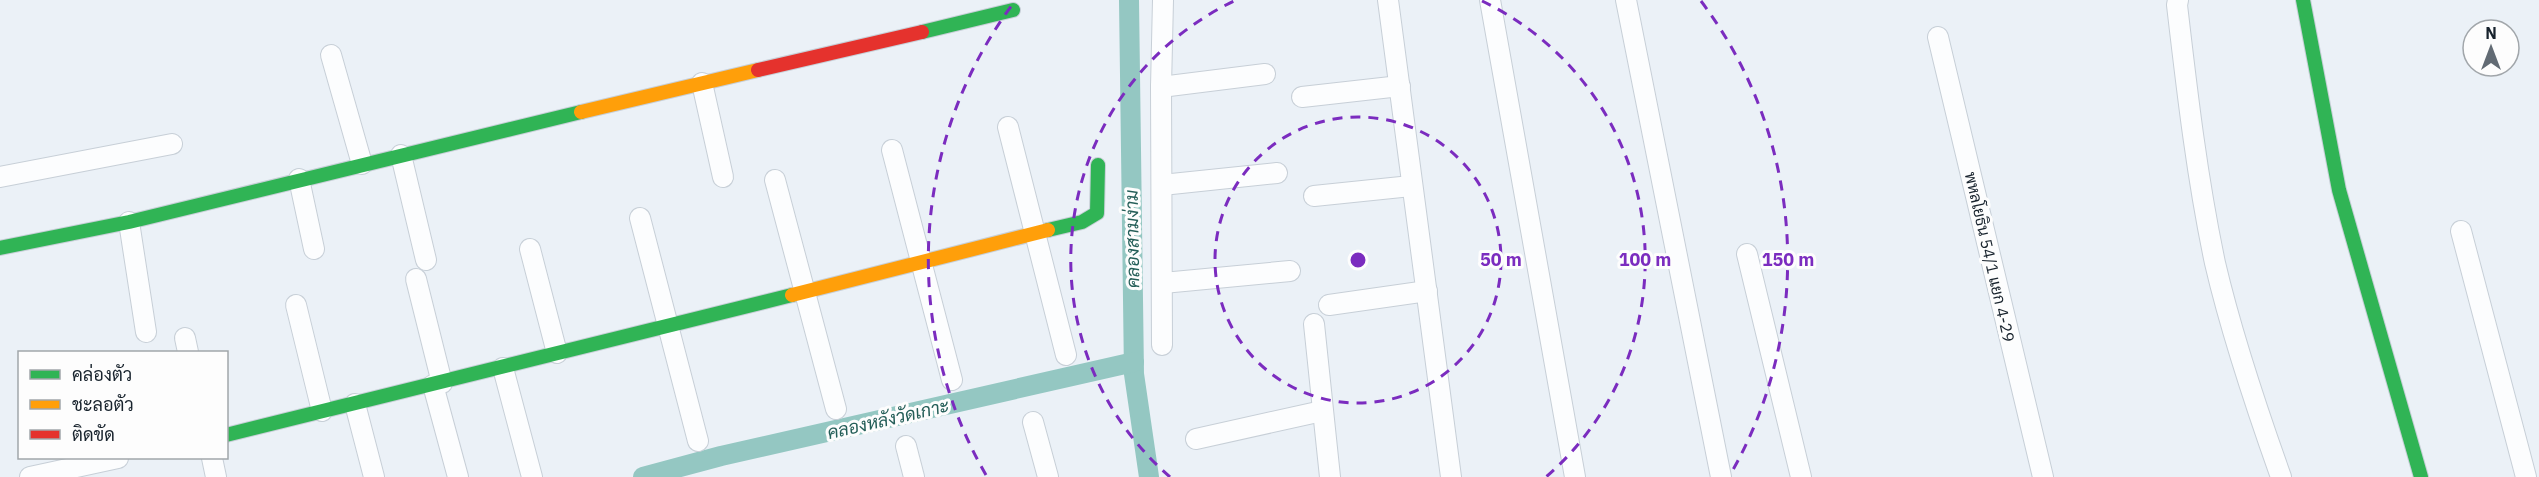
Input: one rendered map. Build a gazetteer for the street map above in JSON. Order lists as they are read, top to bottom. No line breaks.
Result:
{"streets":{"street":["พหลโยธิน 54/1 แยก 4-29"]},"water":["คลองสามง่าม","คลองหลังวัดเกาะ"],"legend":["คล่องตัว","ชะลอตัว","ติดขัด"],"north":"top","rings":["50 m","100 m","150 m"]}
